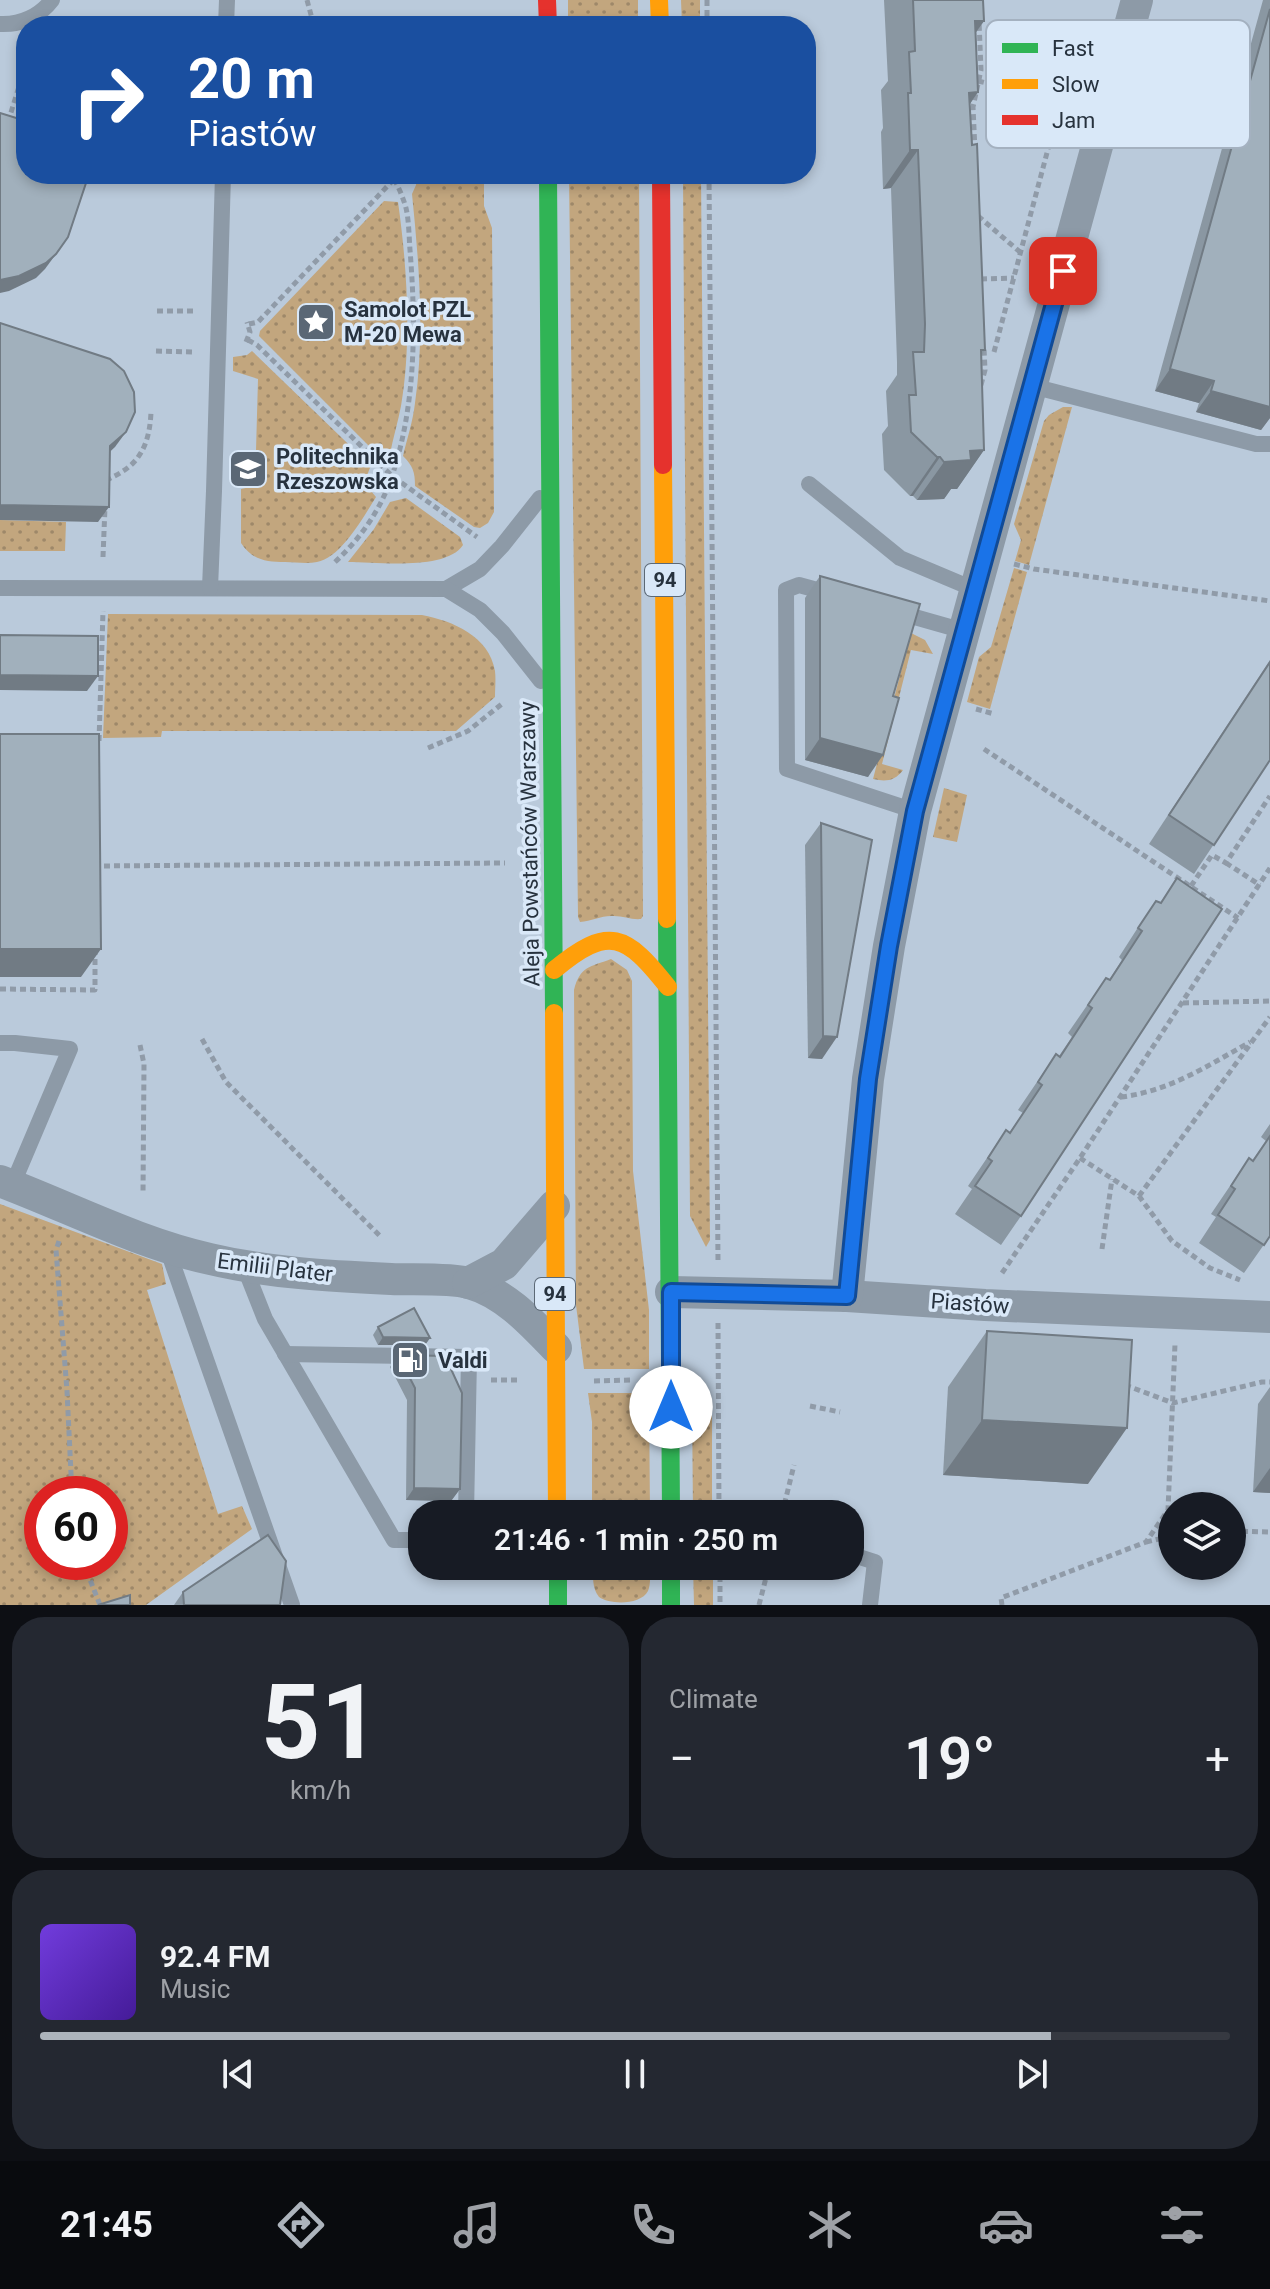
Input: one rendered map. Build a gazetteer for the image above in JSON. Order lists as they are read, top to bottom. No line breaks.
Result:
{"streets":{"main road":["94","Aleja Powstańców Warszawy"],"street":["Emilii Plater","Piastów"]},"crossings":[["94","Piastów"],["Aleja Powstańców Warszawy","Emilii Plater"]],"places":{"place":["Samolot PZL M-20 Mewa"],"school or university":["Politechnika Rzeszowska"],"fuel station":["Valdi"]},"legend":["Fast","Slow","Jam"],"page":{"turn":["20 m","Piastów"],"limit":"60","trip":"21:46 · 1 min · 250 m","tile":[["51","km/h"],"Climate"],"heat":["−","19°","+"],"song":["92.4 FM","Music"],"tabs":"21:45"}}
